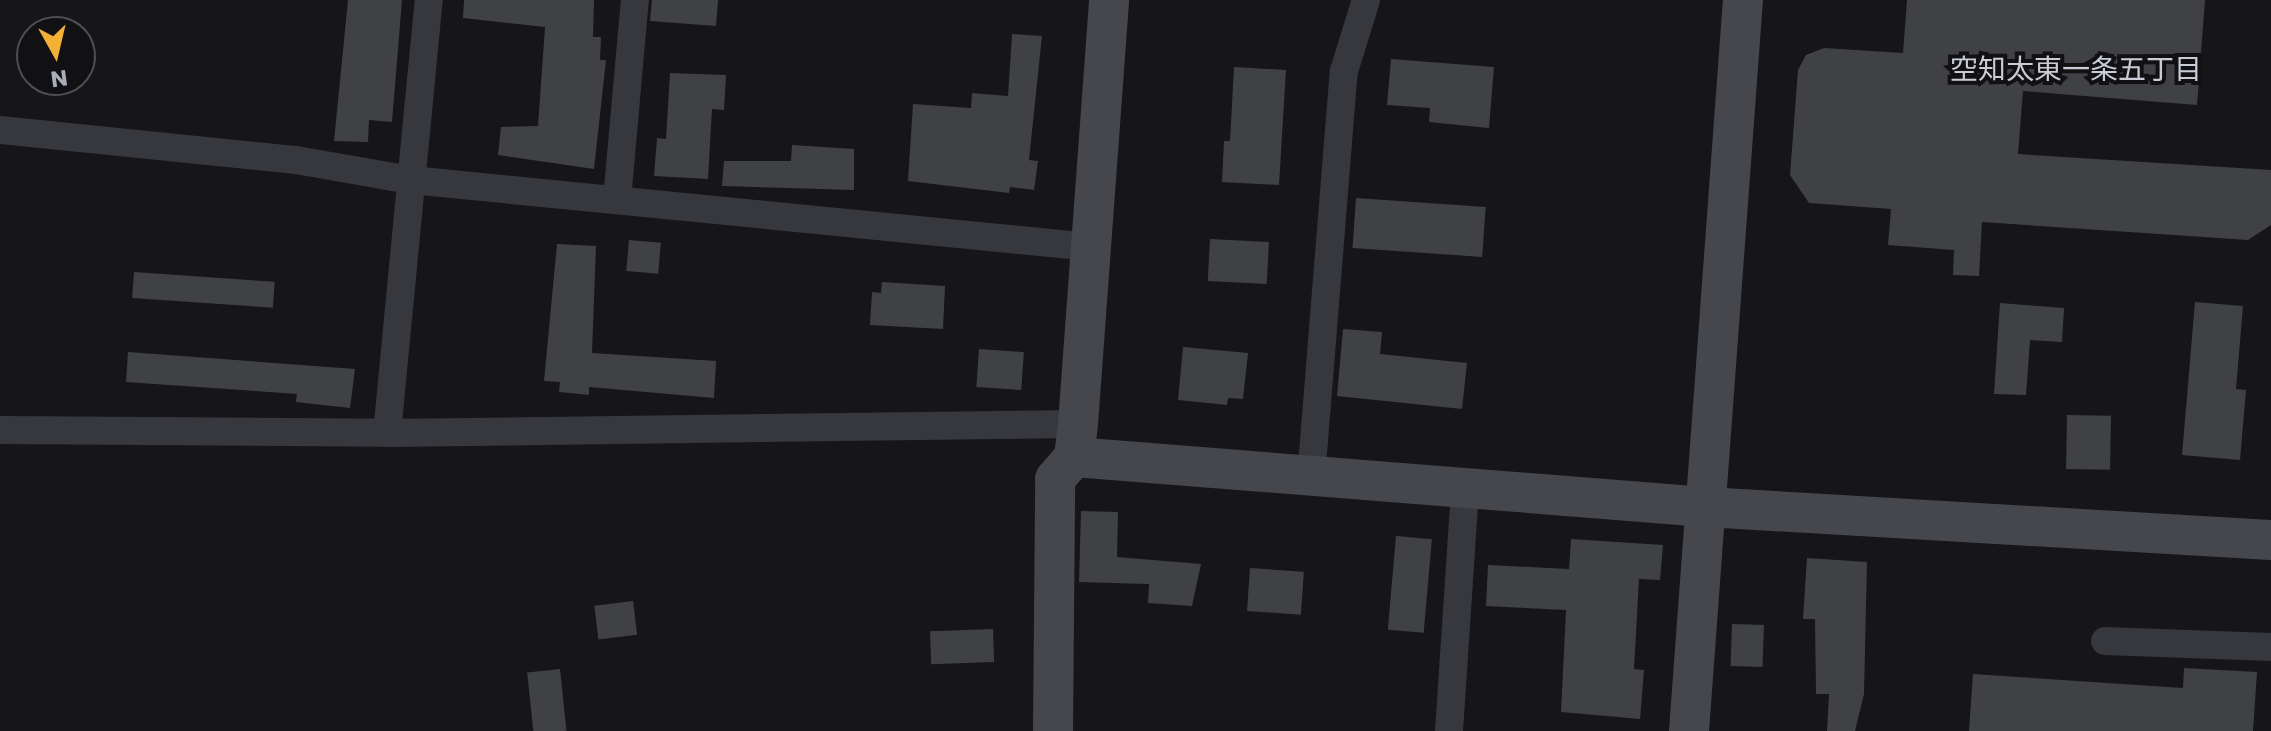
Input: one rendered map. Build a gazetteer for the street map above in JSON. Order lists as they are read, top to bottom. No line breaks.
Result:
{"districts":["空知太東一条五丁目"],"north":"bottom"}
